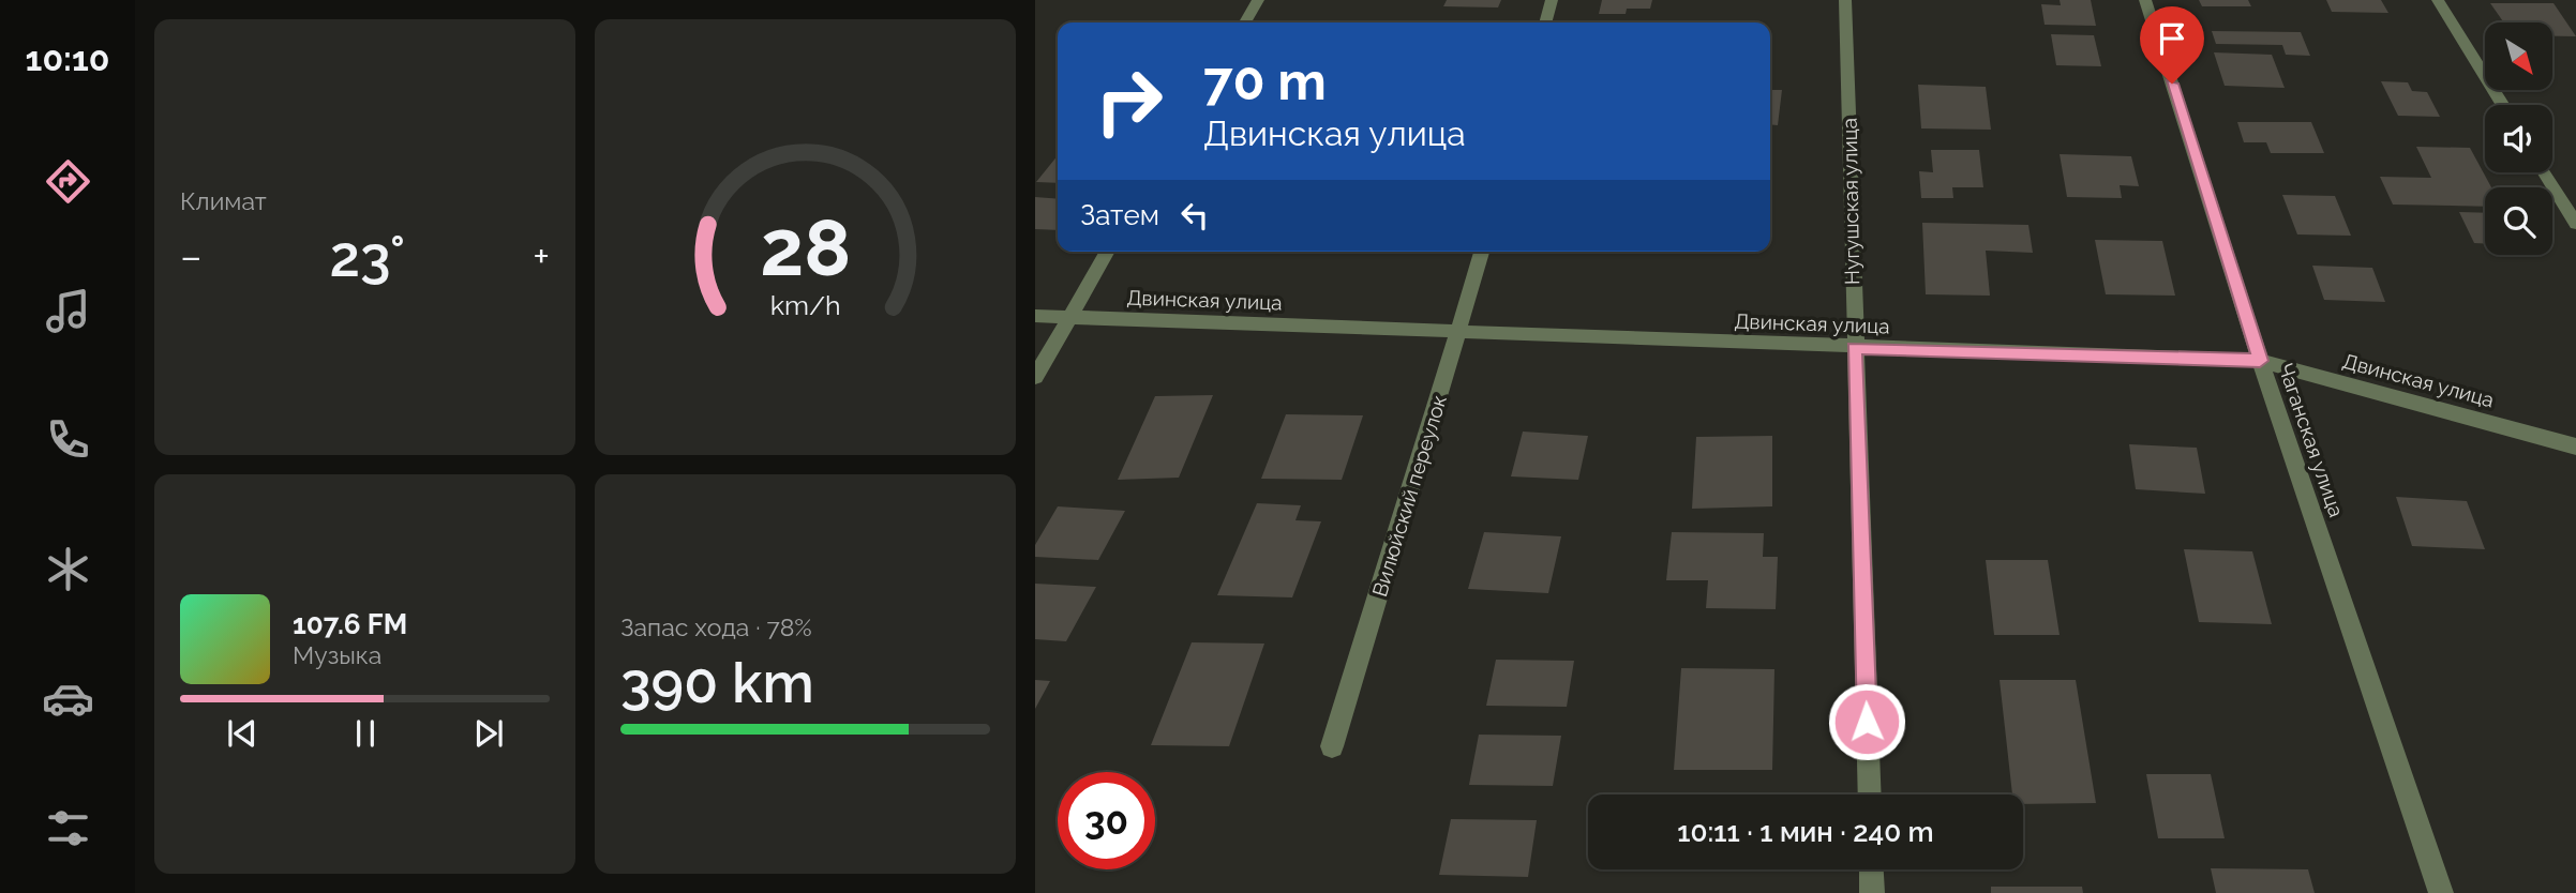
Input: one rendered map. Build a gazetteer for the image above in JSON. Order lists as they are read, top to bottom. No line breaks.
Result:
{"streets":{"street":["Нугушская улица","Двинская улица","Чаганская улица","Вилюйский переулок"]},"crossings":[["Нугушская улица","Двинская улица"],["Двинская улица","Чаганская улица"],["Двинская улица","Вилюйский переулок"]],"north":"bottom right","page":{"tabs":"10:10","tile":["Климат",["Запас хода · 78%","390 km"]],"turn":["70 m","Двинская улица"],"then":"Затем","heat":["−","23°","+"],"song":["107.6 FM","Музыка"],"limit":"30","trip":"10:11 · 1 мин · 240 m","gauge":["28","km/h"]}}
